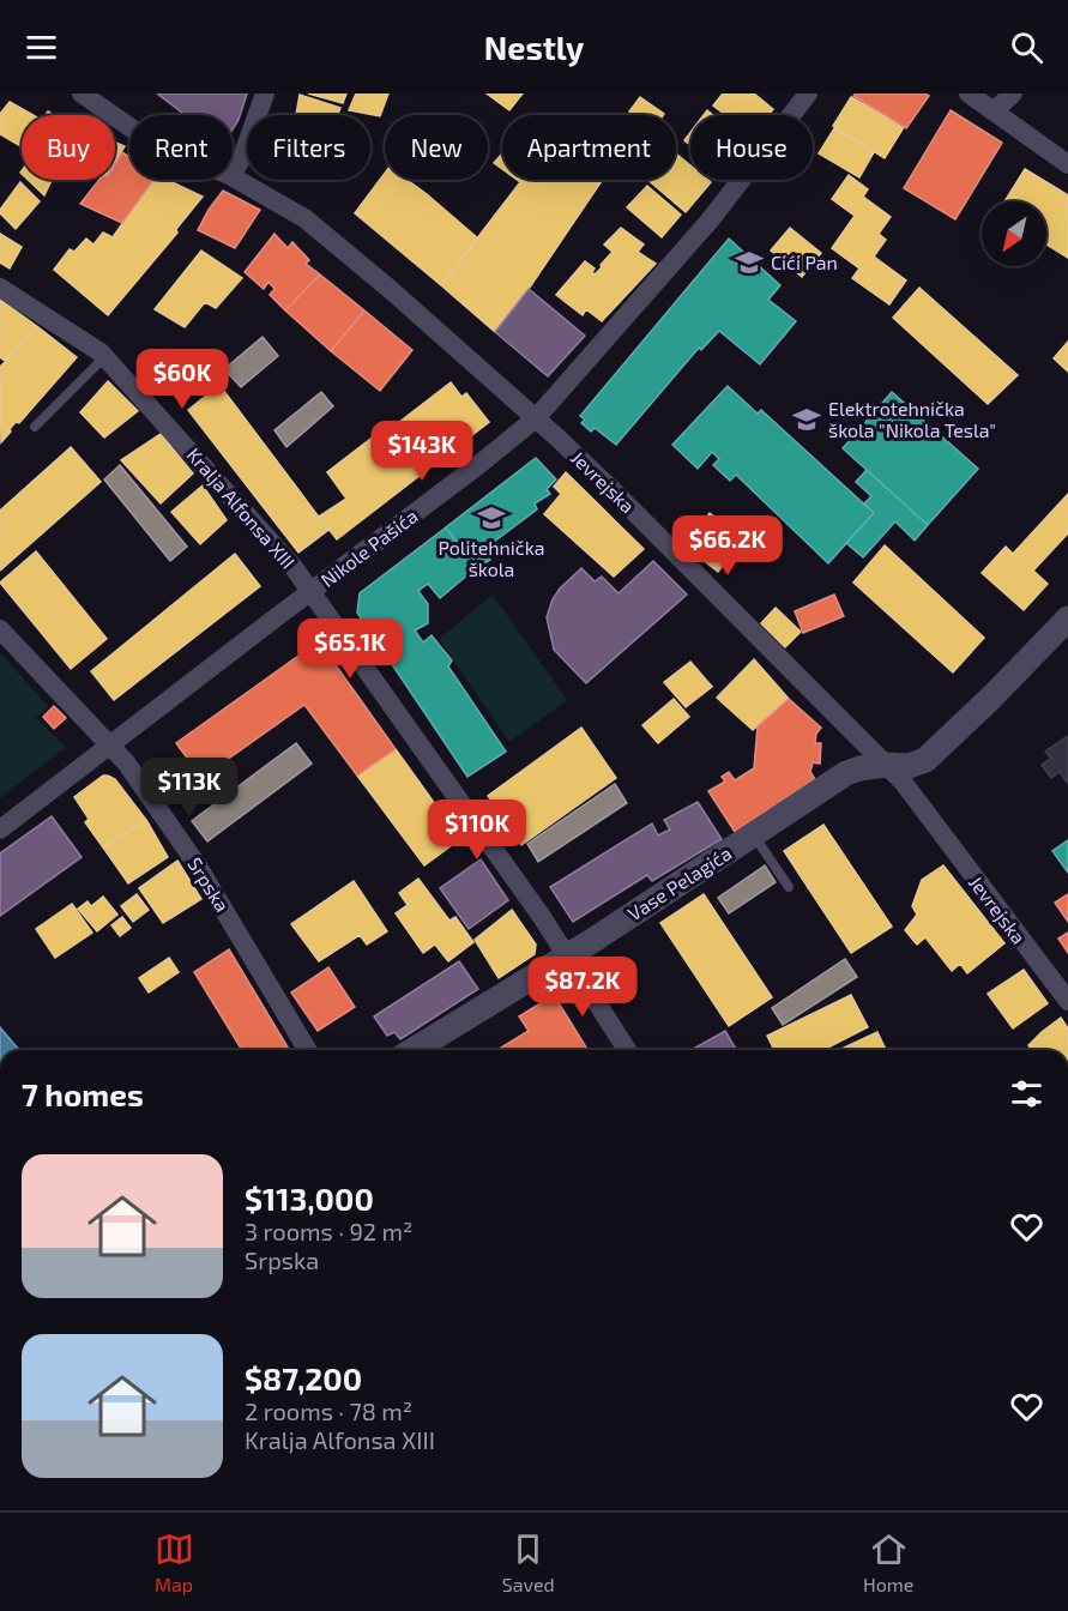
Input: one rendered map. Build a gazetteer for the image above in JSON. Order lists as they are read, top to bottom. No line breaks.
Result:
{"streets":{"street":["Jevrejska","Kralja Alfonsa XIII","Nikole Pašića","Vase Pelagića","Srpska"]},"crossings":[["Jevrejska","Nikole Pašića"],["Jevrejska","Vase Pelagića"],["Kralja Alfonsa XIII","Nikole Pašića"],["Kralja Alfonsa XIII","Vase Pelagića"],["Nikole Pašića","Srpska"]],"places":{"school or university":["Cići Pan","Elektrotehnička škola \"Nikola Tesla\"","Politehnička škola"]},"north":"bottom left","page":{"header":"Nestly","chip":["Buy","Rent","Filters","New","Apartment","House"],"price":["$60K","$143K","$66.2K","$65.1K","$113K","$110K","$87.2K"],"heading":"7 homes","list":[{"name":"$113,000","note":"3 rooms · 92 m² · Srpska"},{"name":"$87,200","note":"2 rooms · 78 m² · Kralja Alfonsa XIII"}],"tabs":["Map","Saved","Home"]}}
